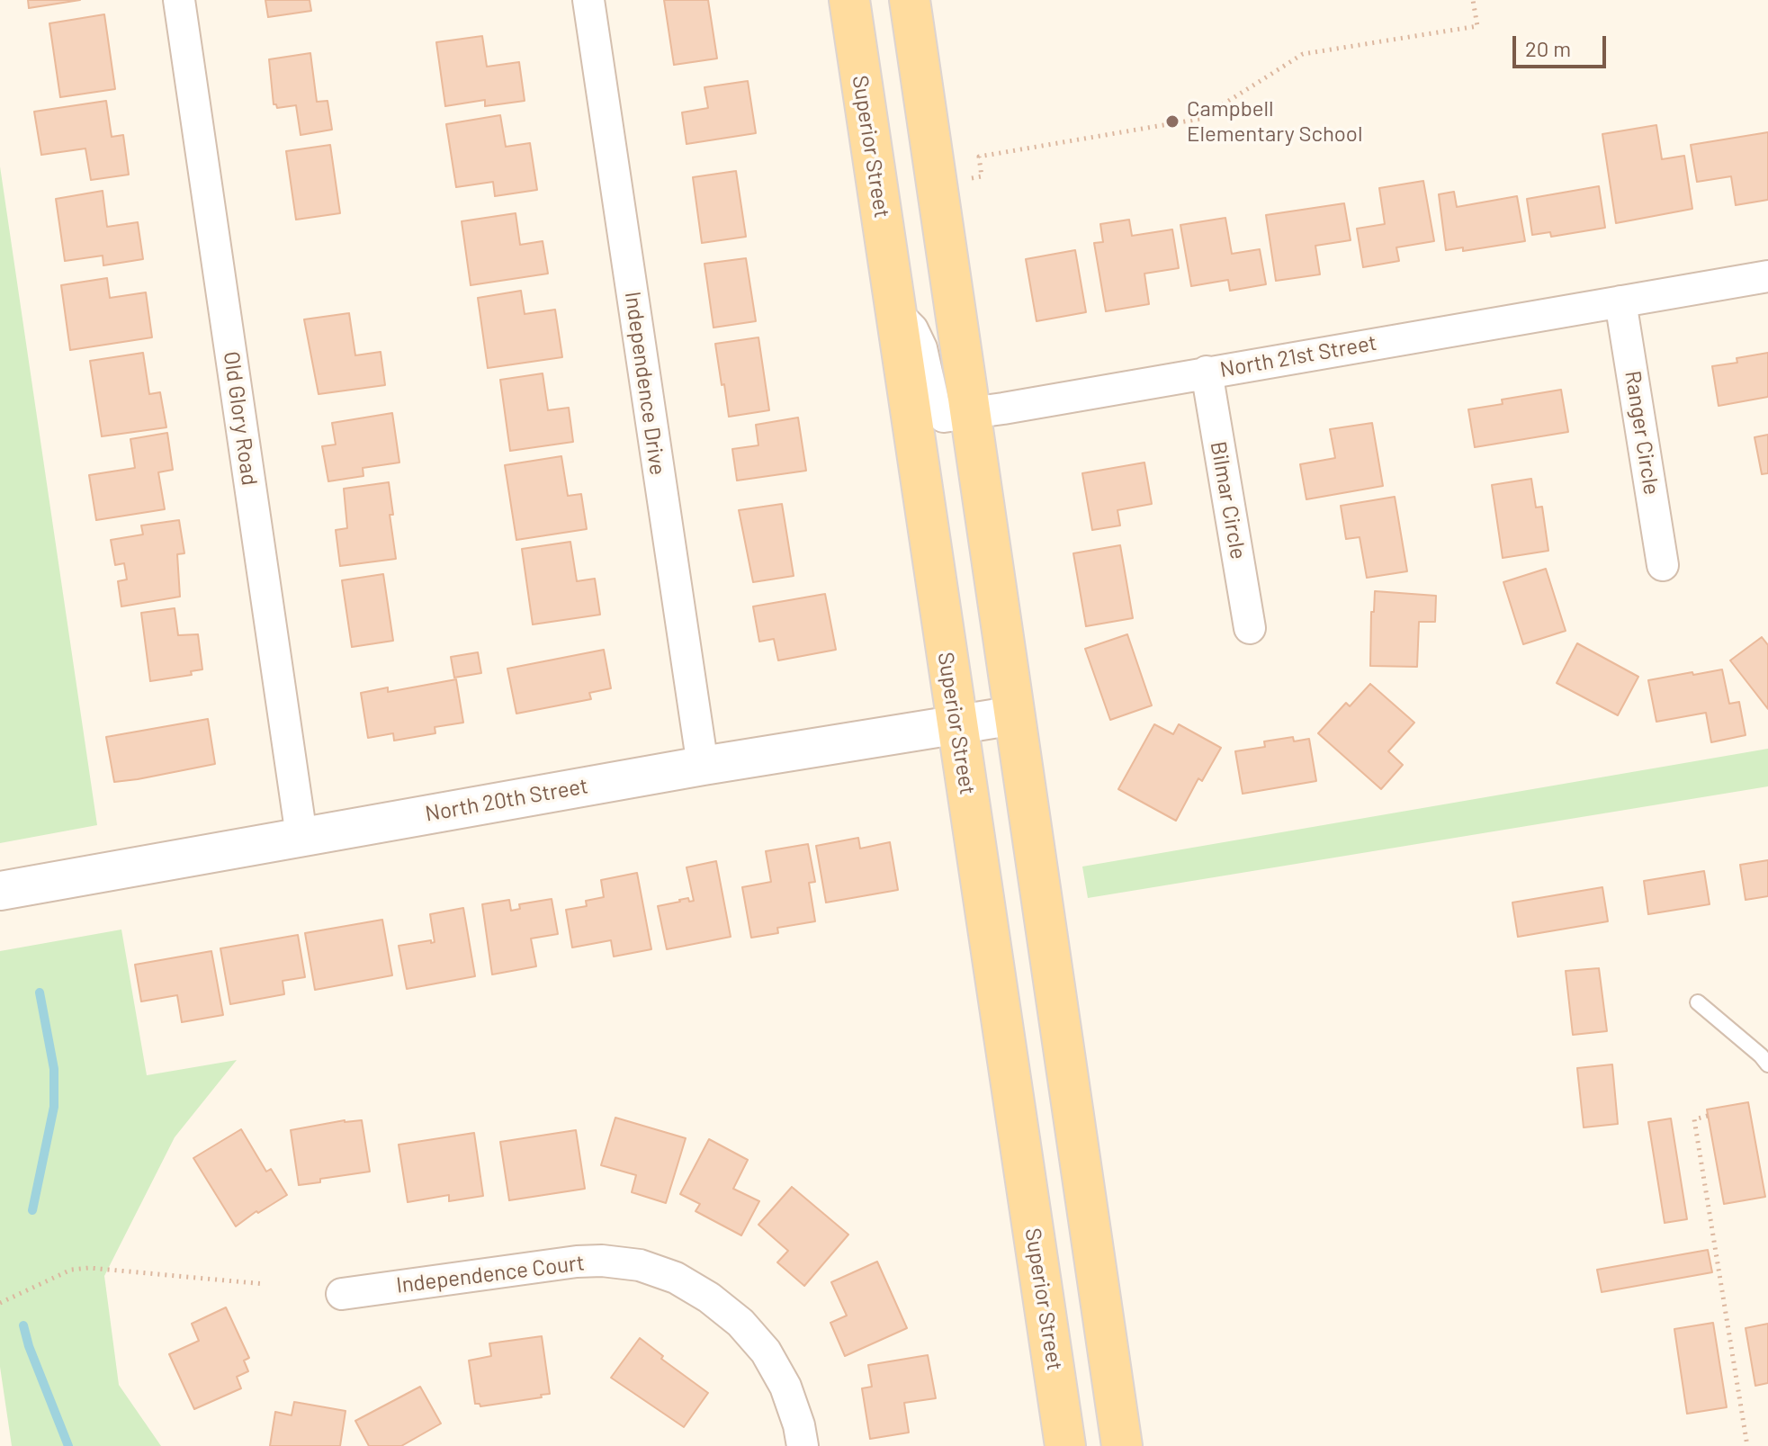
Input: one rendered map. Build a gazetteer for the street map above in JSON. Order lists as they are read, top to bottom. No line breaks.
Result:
{"streets":{"main road":["Superior Street"],"street":["North 21st Street","Independence Drive","Old Glory Road","Ranger Circle","Bilmar Circle","North 20th Street","Independence Court"]},"crossings":[["Superior Street","North 21st Street"],["Superior Street","North 20th Street"],["North 21st Street","Ranger Circle"],["North 21st Street","Bilmar Circle"],["Independence Drive","North 20th Street"],["Old Glory Road","North 20th Street"]],"places":["Campbell Elementary School"],"scale_bar":"20 m"}
